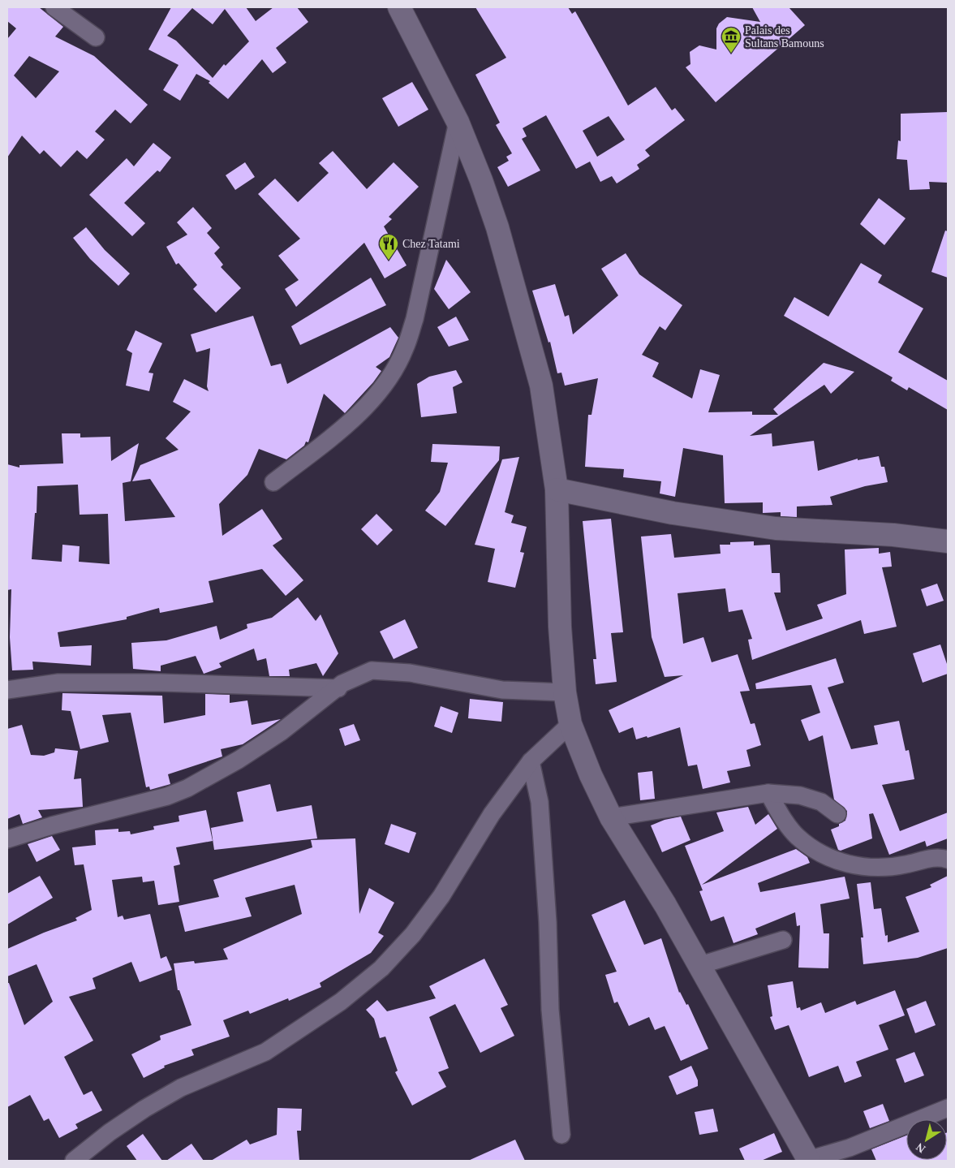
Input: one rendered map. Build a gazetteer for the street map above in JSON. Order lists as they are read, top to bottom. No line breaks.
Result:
{"places":{"museum":["Palais des Sultans Bamouns"],"restaurant":["Chez Tatami"]},"north":"bottom left"}
